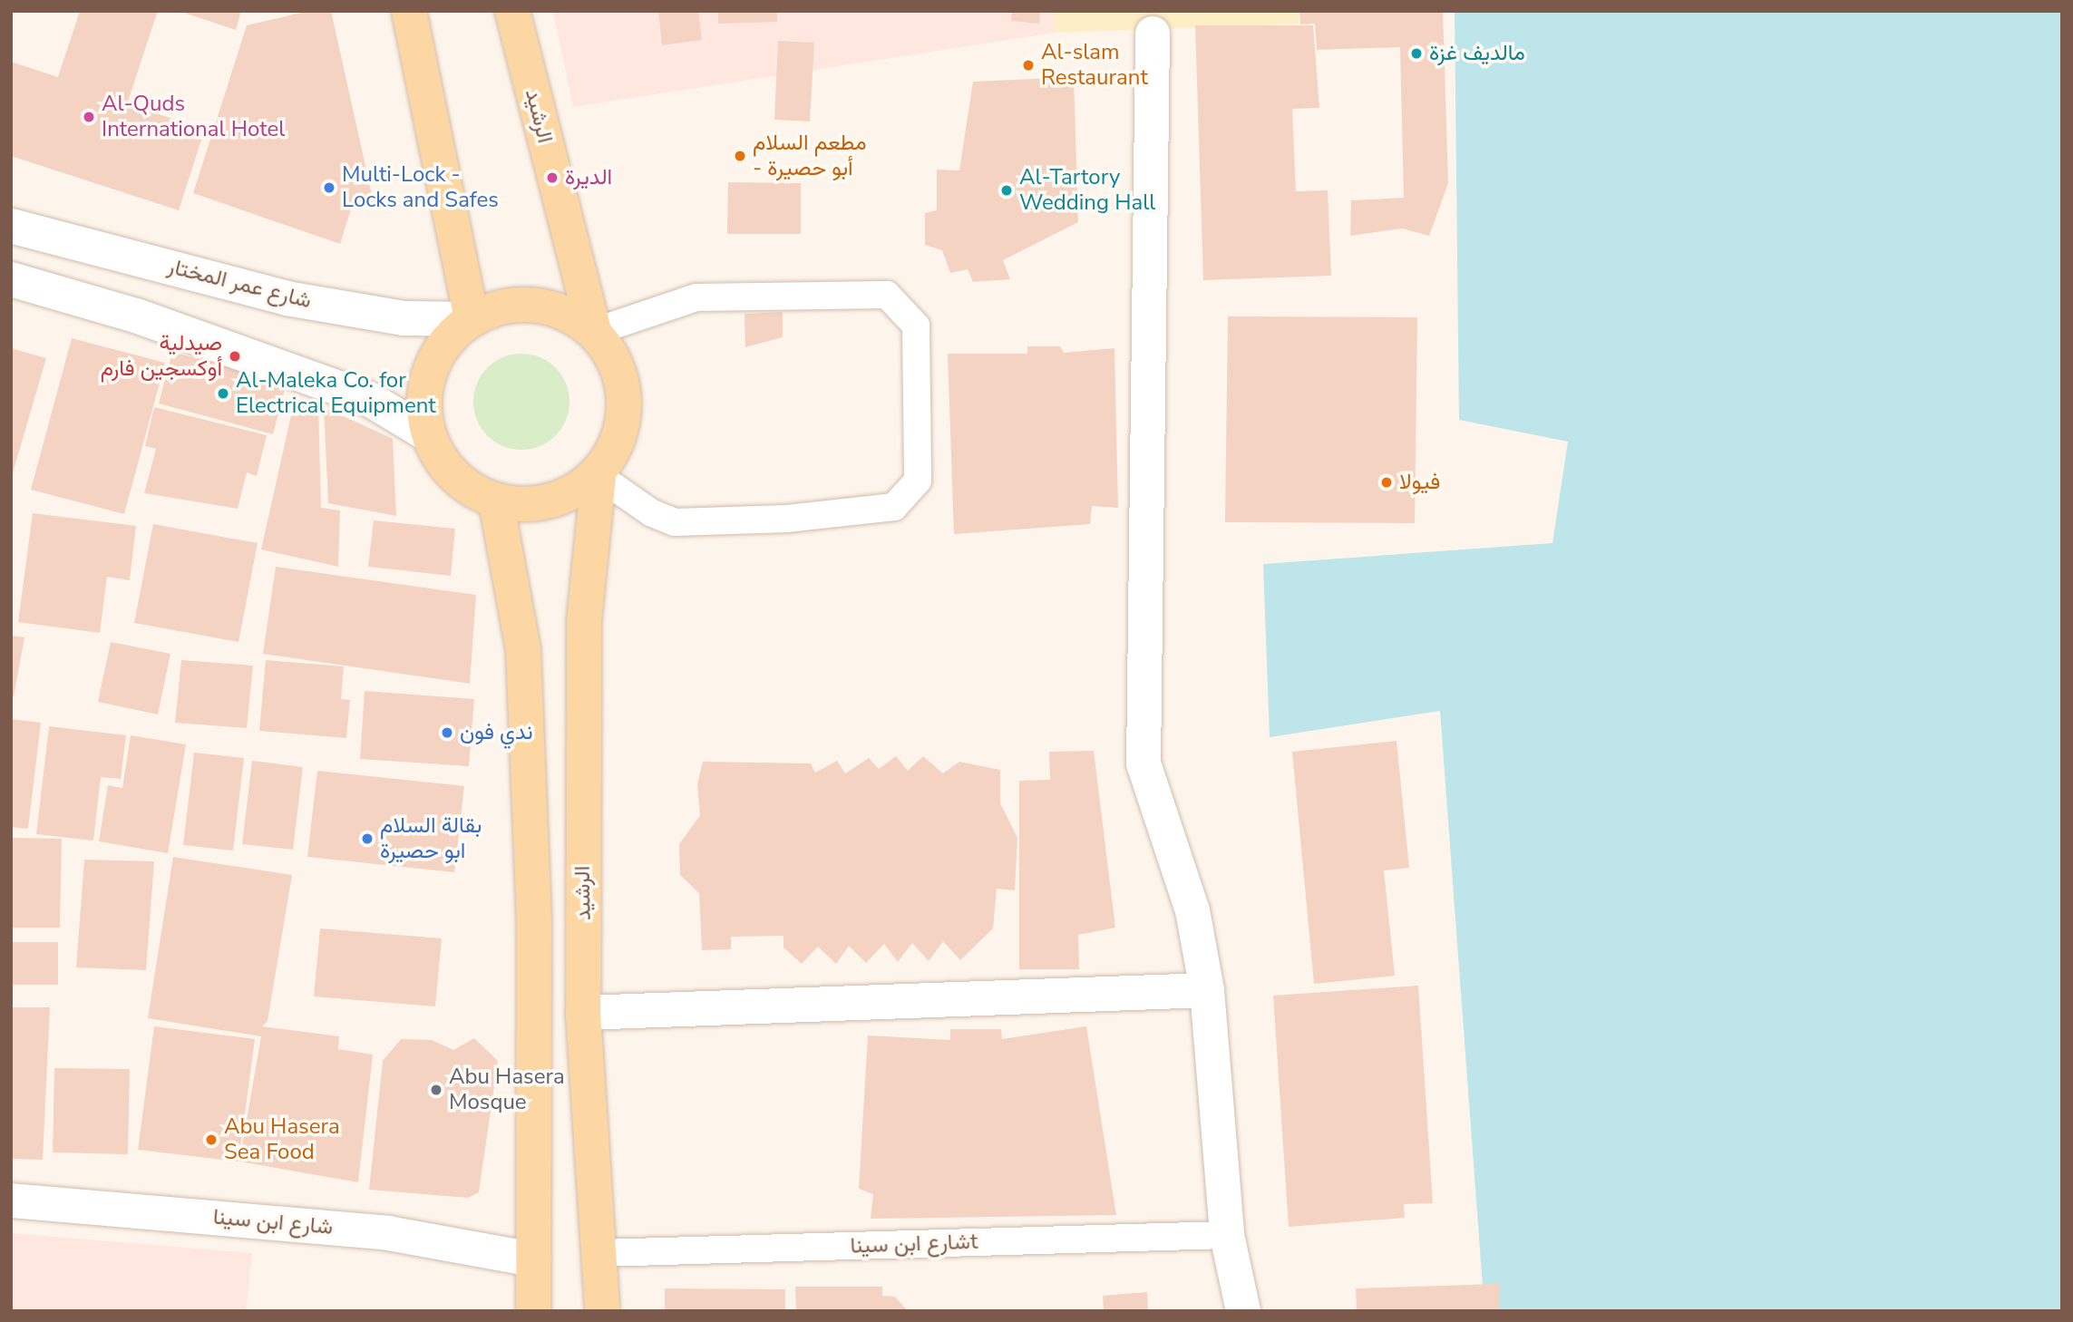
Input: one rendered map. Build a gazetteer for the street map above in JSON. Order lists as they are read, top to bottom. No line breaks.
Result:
{"streets":{"main road":["الرشيد"],"street":["شارع عمر المختار","شارع ابن سينا"],"lane":["شارع ابن سيناt"]},"crossings":[["الرشيد","شارع عمر المختار"],["الرشيد","شارع ابن سيناt"]],"places":["مالديف غزة","Al-slam Restaurant","Al-Quds International Hotel","مطعم السلام - أبو حصيرة","الديرة","Multi-Lock - Locks and Safes","Al-Tartory Wedding Hall","صيدلية أوكسجين فارم","Al-Maleka Co. for Electrical Equipment","فيولا","ندي فون","بقالة السلام ابو حصيرة","Abu Hasera Mosque","Abu Hasera Sea Food"]}
